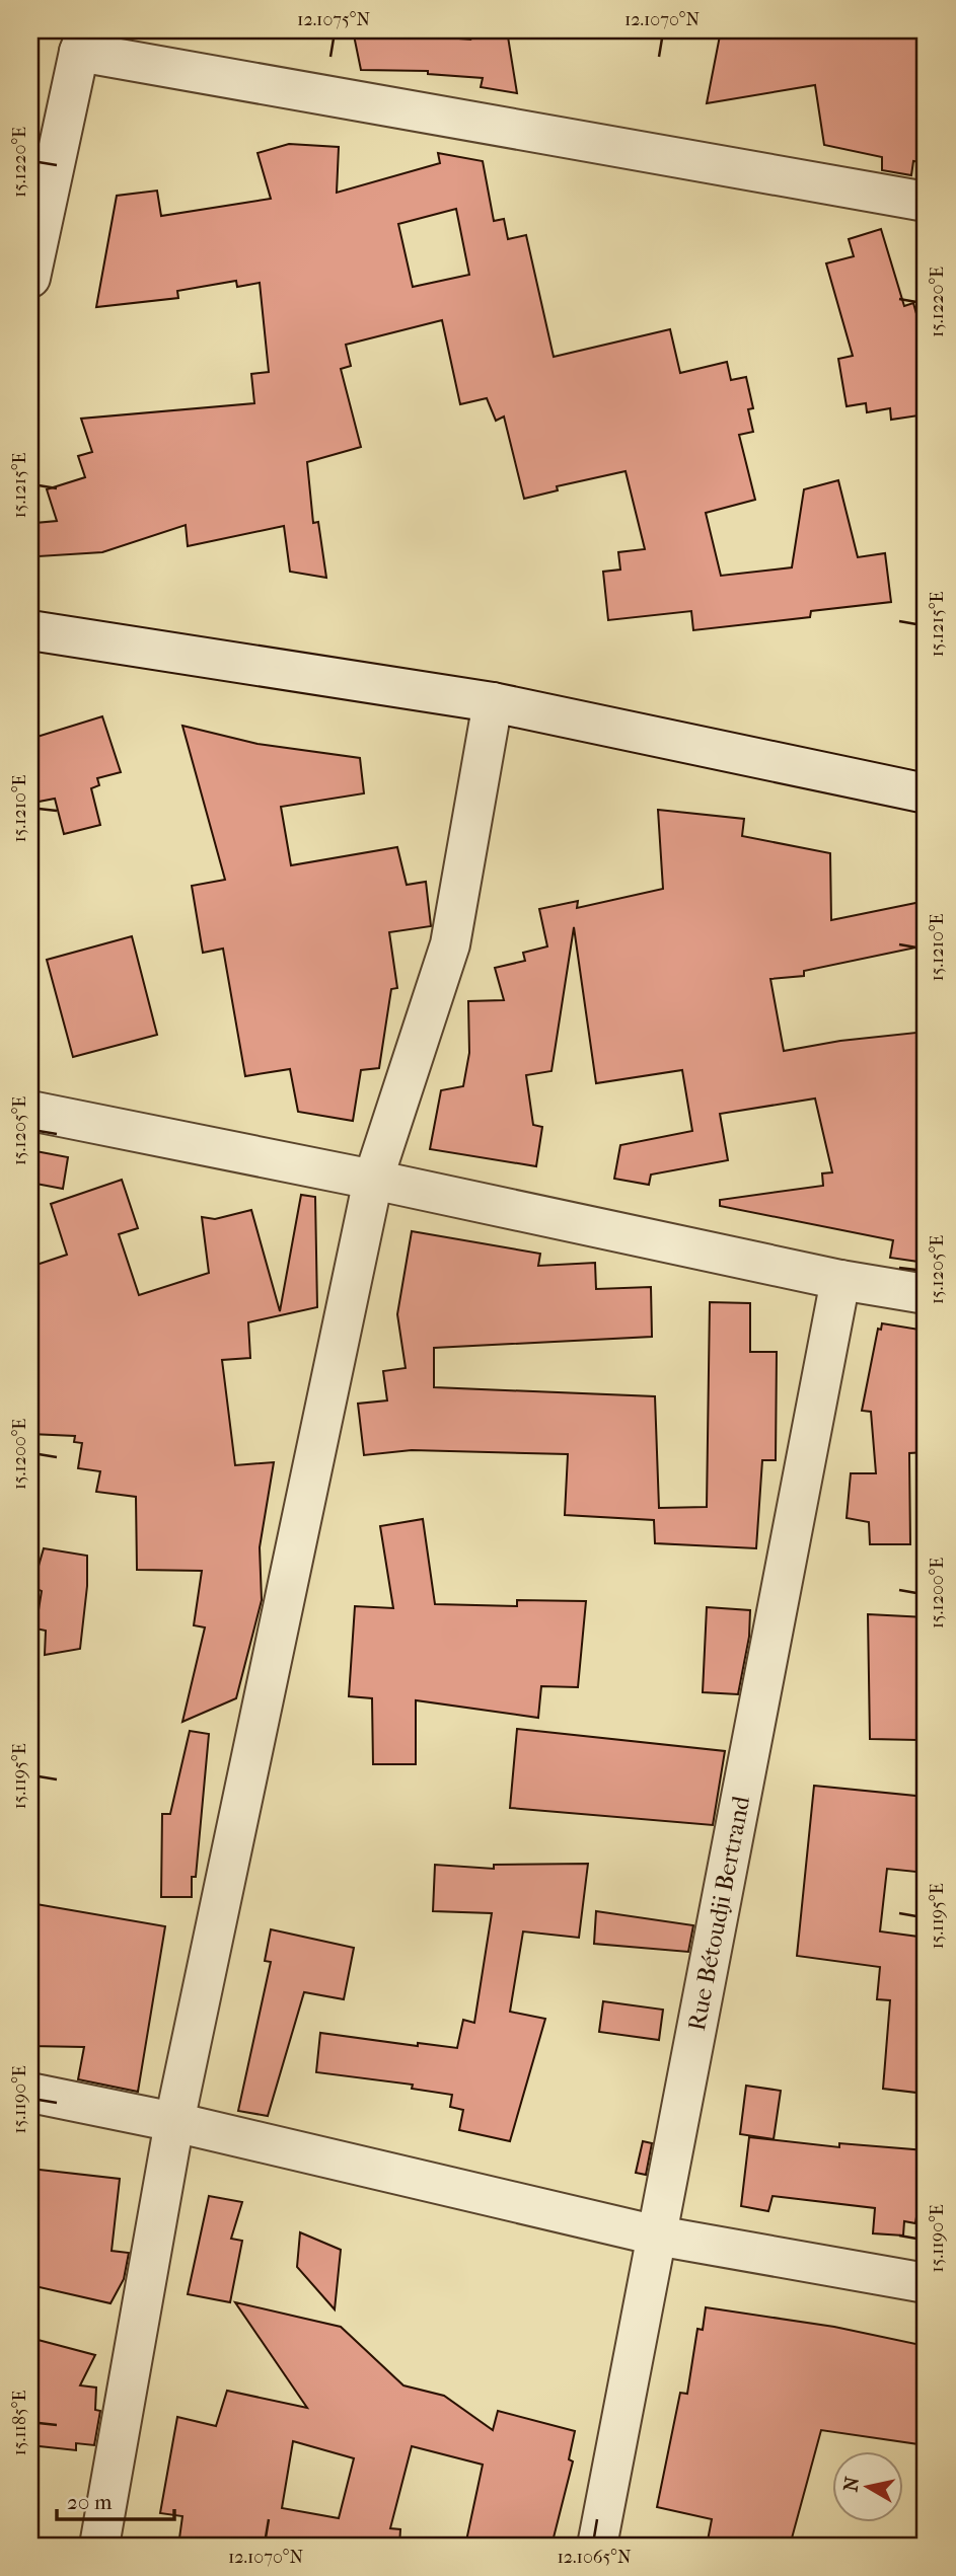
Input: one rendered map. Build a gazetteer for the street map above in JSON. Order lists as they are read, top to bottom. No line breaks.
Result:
{"streets":{"street":["Rue Bétoudji Bertrand"]},"scale_bar":"20 m","north":"left","coordinates":["12.1075°N","12.1070°N","15.1220°E","15.1215°E","15.1210°E","15.1205°E","15.1200°E","15.1195°E","15.1190°E","15.1185°E","12.1065°N"]}
